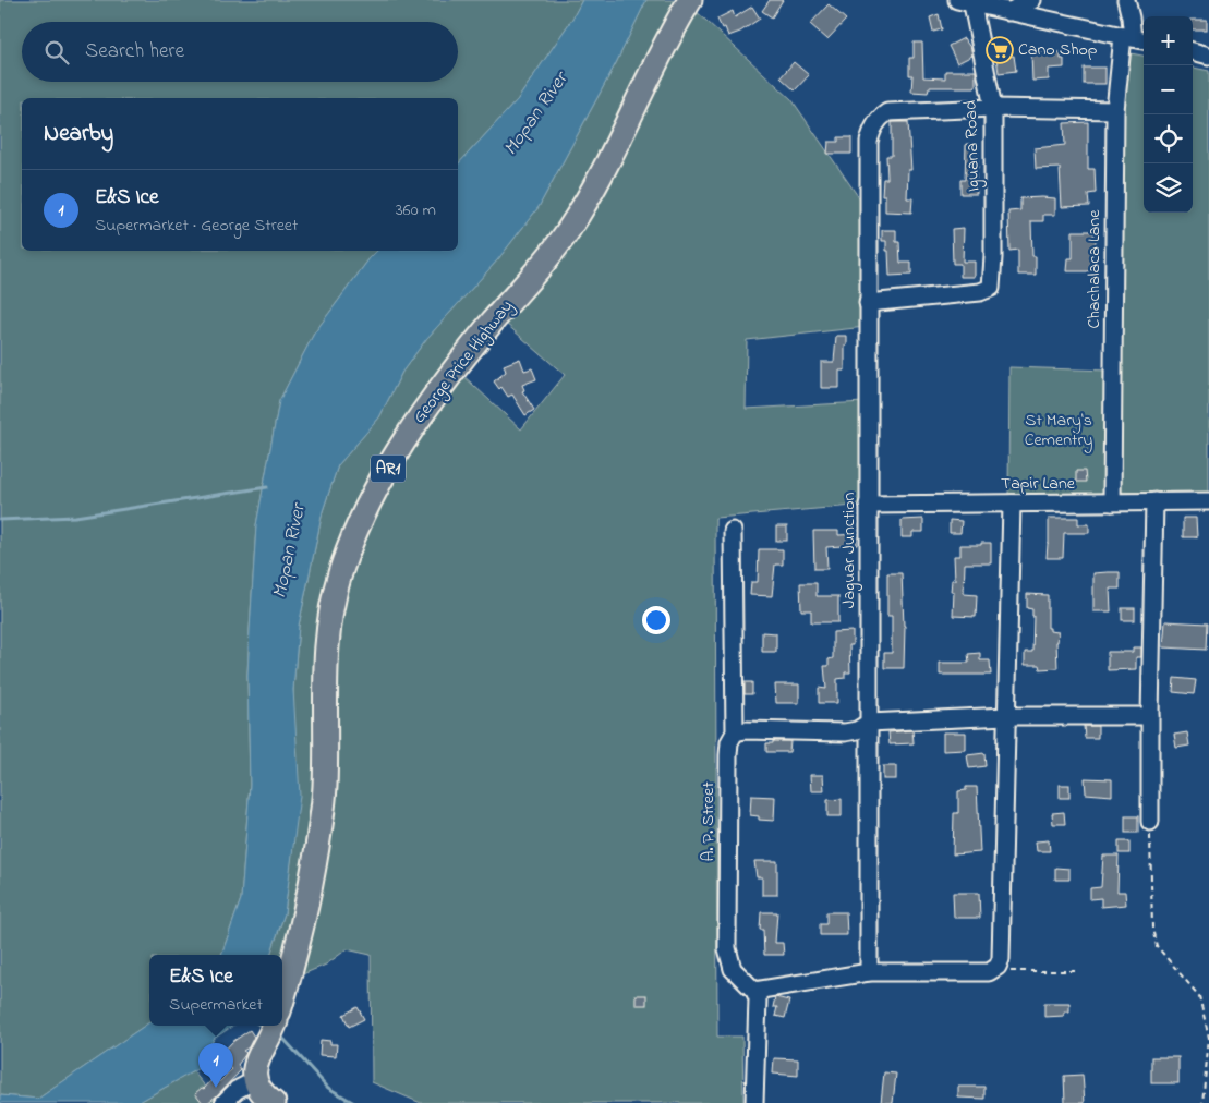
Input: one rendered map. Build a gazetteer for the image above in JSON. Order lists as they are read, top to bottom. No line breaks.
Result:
{"streets":{"highway":["George Price Highway","AR1"],"street":["Iguana Road","Chachalaca Lane","Tapir Lane","Jaguar Junction","A. P. Street"]},"crossings":[["Iguana Road","Jaguar Junction"],["Chachalaca Lane","Tapir Lane"],["Tapir Lane","Jaguar Junction"]],"water":["Mopan River"],"parks":["St Mary's Cementry"],"places":{"supermarket":["Cano Shop"]},"page":{"map_buttons":["+","−"],"search":"Search here","heading":"Nearby","list":[{"mark":"1","name":"E&S Ice","note":"Supermarket · George Street","value":"360 m"}],"popup":["E&S Ice","Supermarket"],"pins":"1"}}
